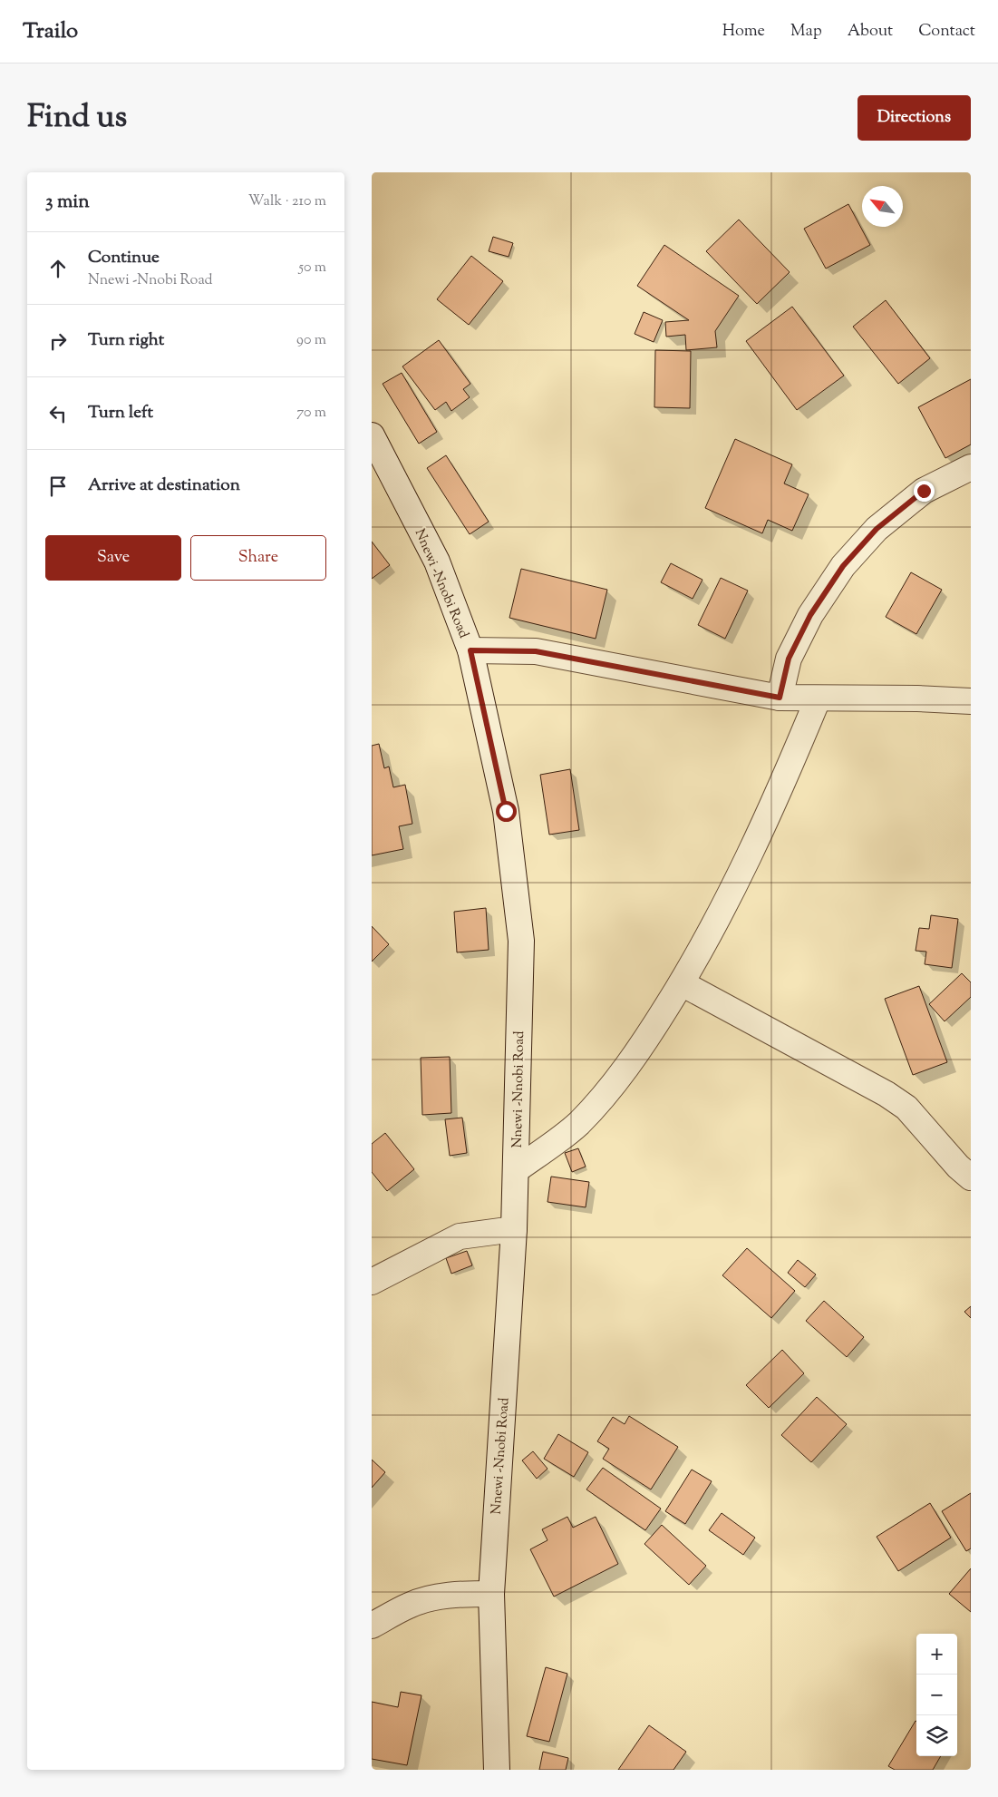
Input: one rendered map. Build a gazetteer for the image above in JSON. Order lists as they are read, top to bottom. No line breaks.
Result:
{"streets":{"street":["Nnewi -Nnobi Road"]},"north":"top left","page":{"header":"Trailo","nav":["Home","Map","About","Contact"],"title":"Find us","buttons":["Directions",["Save","Share"]],"heading":["3 min","Walk · 210 m"],"list":[["Continue","Nnewi -Nnobi Road","50 m"],["Turn right","90 m"],["Turn left","70 m"],"Arrive at destination"],"map_buttons":["+","−"]}}
